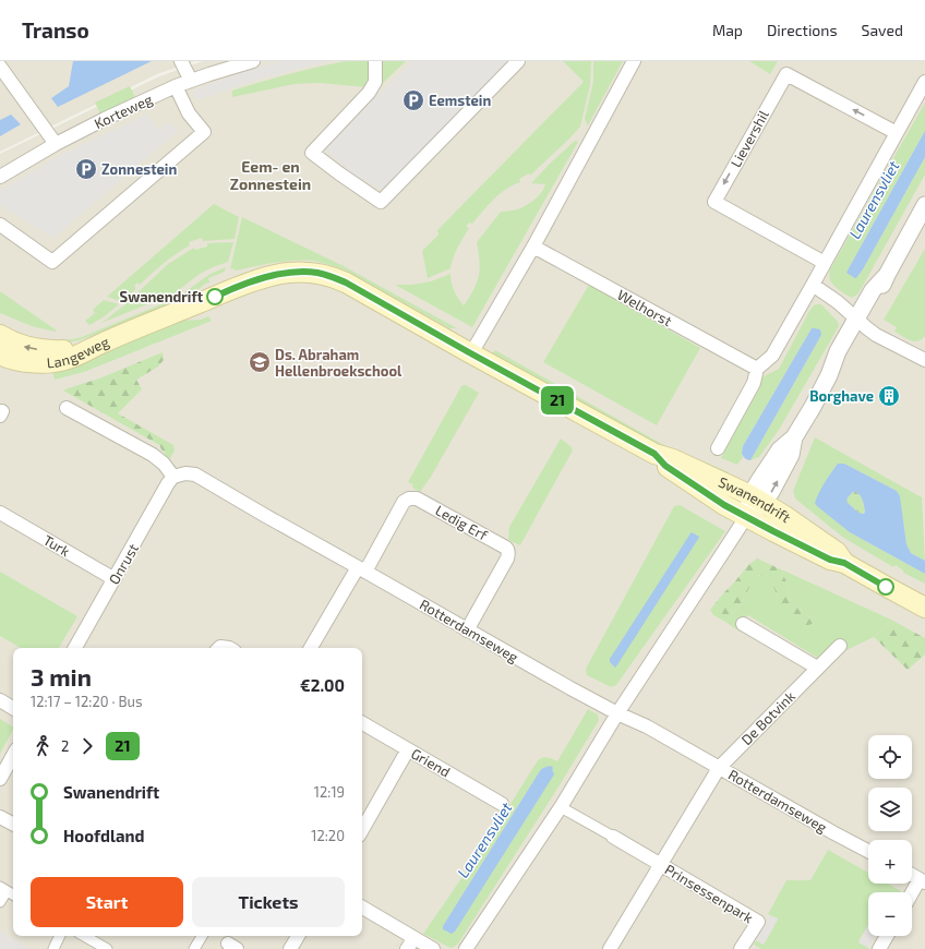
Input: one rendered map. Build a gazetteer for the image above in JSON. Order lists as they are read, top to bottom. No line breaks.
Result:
{"streets":{"main road":["Langeweg","Swanendrift"],"street":["Korteweg","Lievershil","Welhorst","Ledig Erf","Turk","Onrust","Rotterdamseweg","De Botvink","Griend","Prinsessenpark"]},"crossings":[["Langeweg","Swanendrift"],["Ledig Erf","Rotterdamseweg"],["Turk","Onrust"],["Onrust","Rotterdamseweg"],["Rotterdamseweg","De Botvink"],["Rotterdamseweg","Prinsessenpark"],["De Botvink","Prinsessenpark"]],"districts":["Eem- en Zonnestein"],"water":["Laurensvliet"],"places":{"parking":["Eemstein","Zonnestein"],"other":["Swanendrift"],"school or university":["Ds. Abraham Hellenbroekschool"],"building":["Borghave"]},"lines":["bus line 21"],"page":{"header":"Transo","nav":["Map","Directions","Saved"],"on_map":"21","heading":["3 min","12:17 – 12:20 · Bus","€2.00"],"legs":["2","21"],"map_buttons":["+","−"],"list":[{"name":"Swanendrift","value":"12:19"},{"name":"Hoofdland","value":"12:20"}],"buttons":["Start","Tickets"]}}
